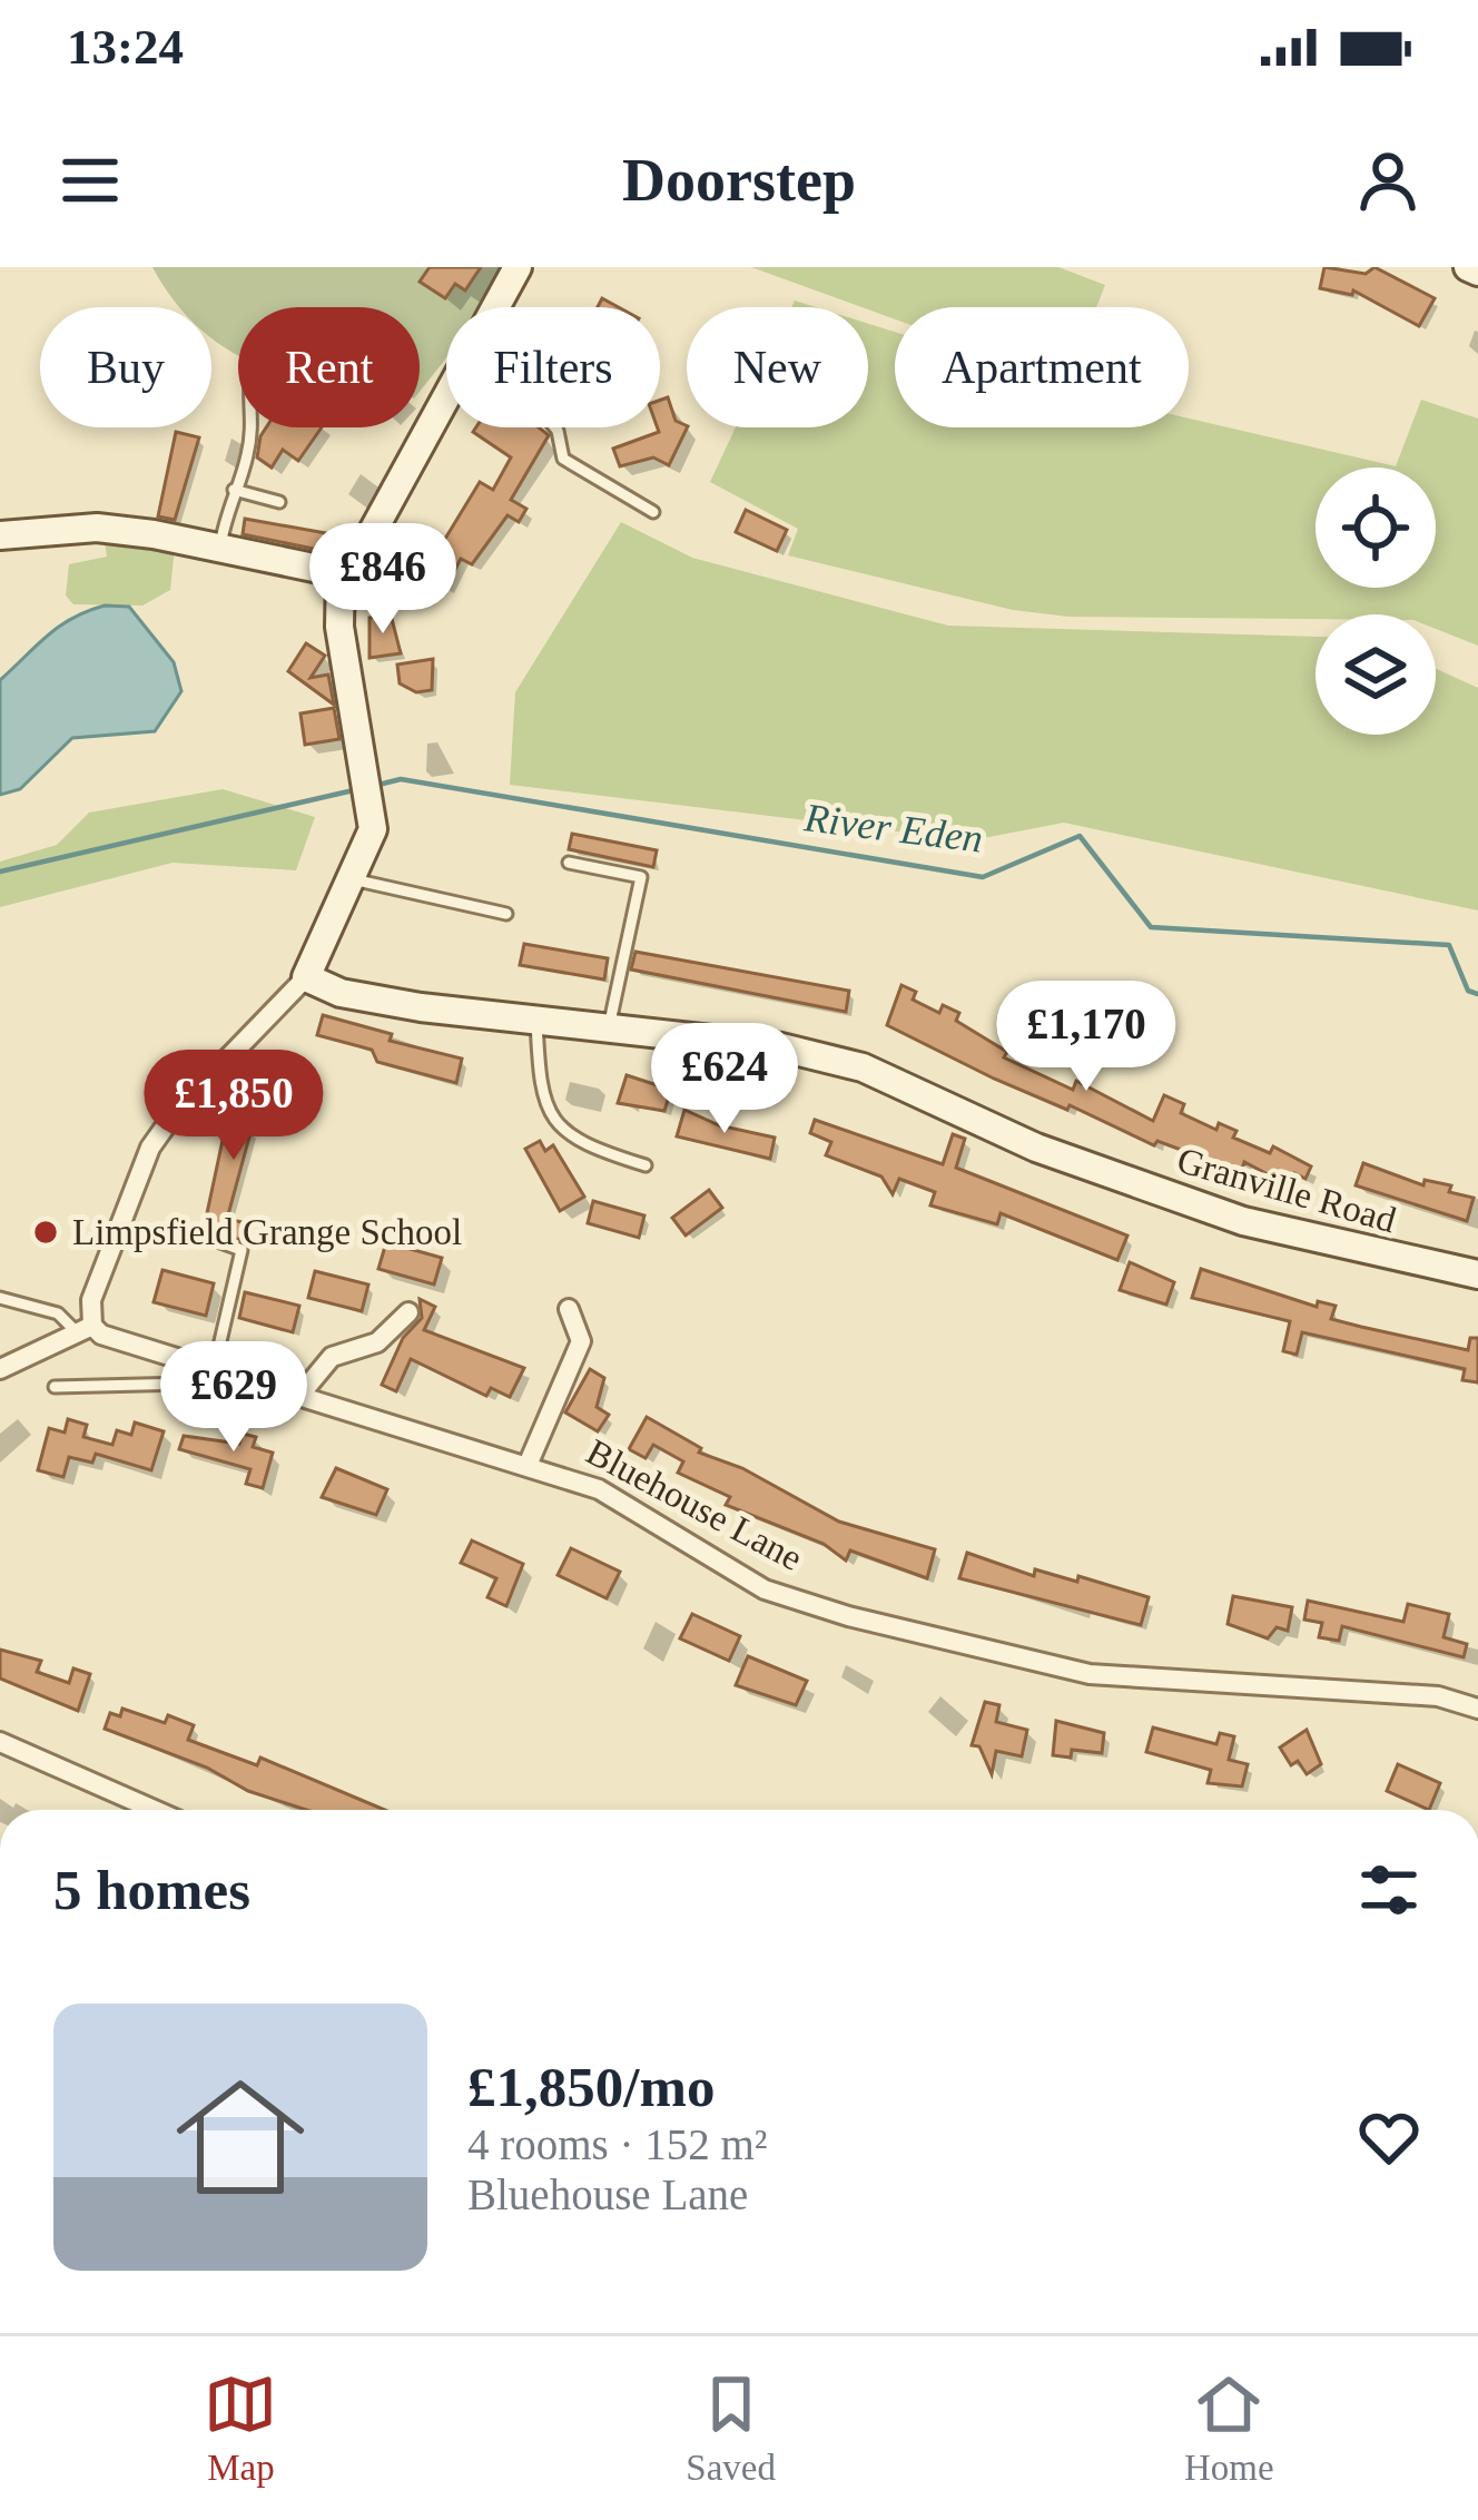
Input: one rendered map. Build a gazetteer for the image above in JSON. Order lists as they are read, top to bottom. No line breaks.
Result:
{"streets":{"street":["Granville Road","Bluehouse Lane"]},"water":["River Eden"],"places":["Limpsfield Grange School"],"page":{"status":"13:24","header":"Doorstep","chip":["Buy","Rent","Filters","New","Apartment"],"price":["£846","£1,170","£624","£1,850","£629"],"heading":"5 homes","list":[{"name":"£1,850/mo","note":"4 rooms · 152 m² · Bluehouse Lane"}],"tabs":["Map","Saved","Home"]}}
